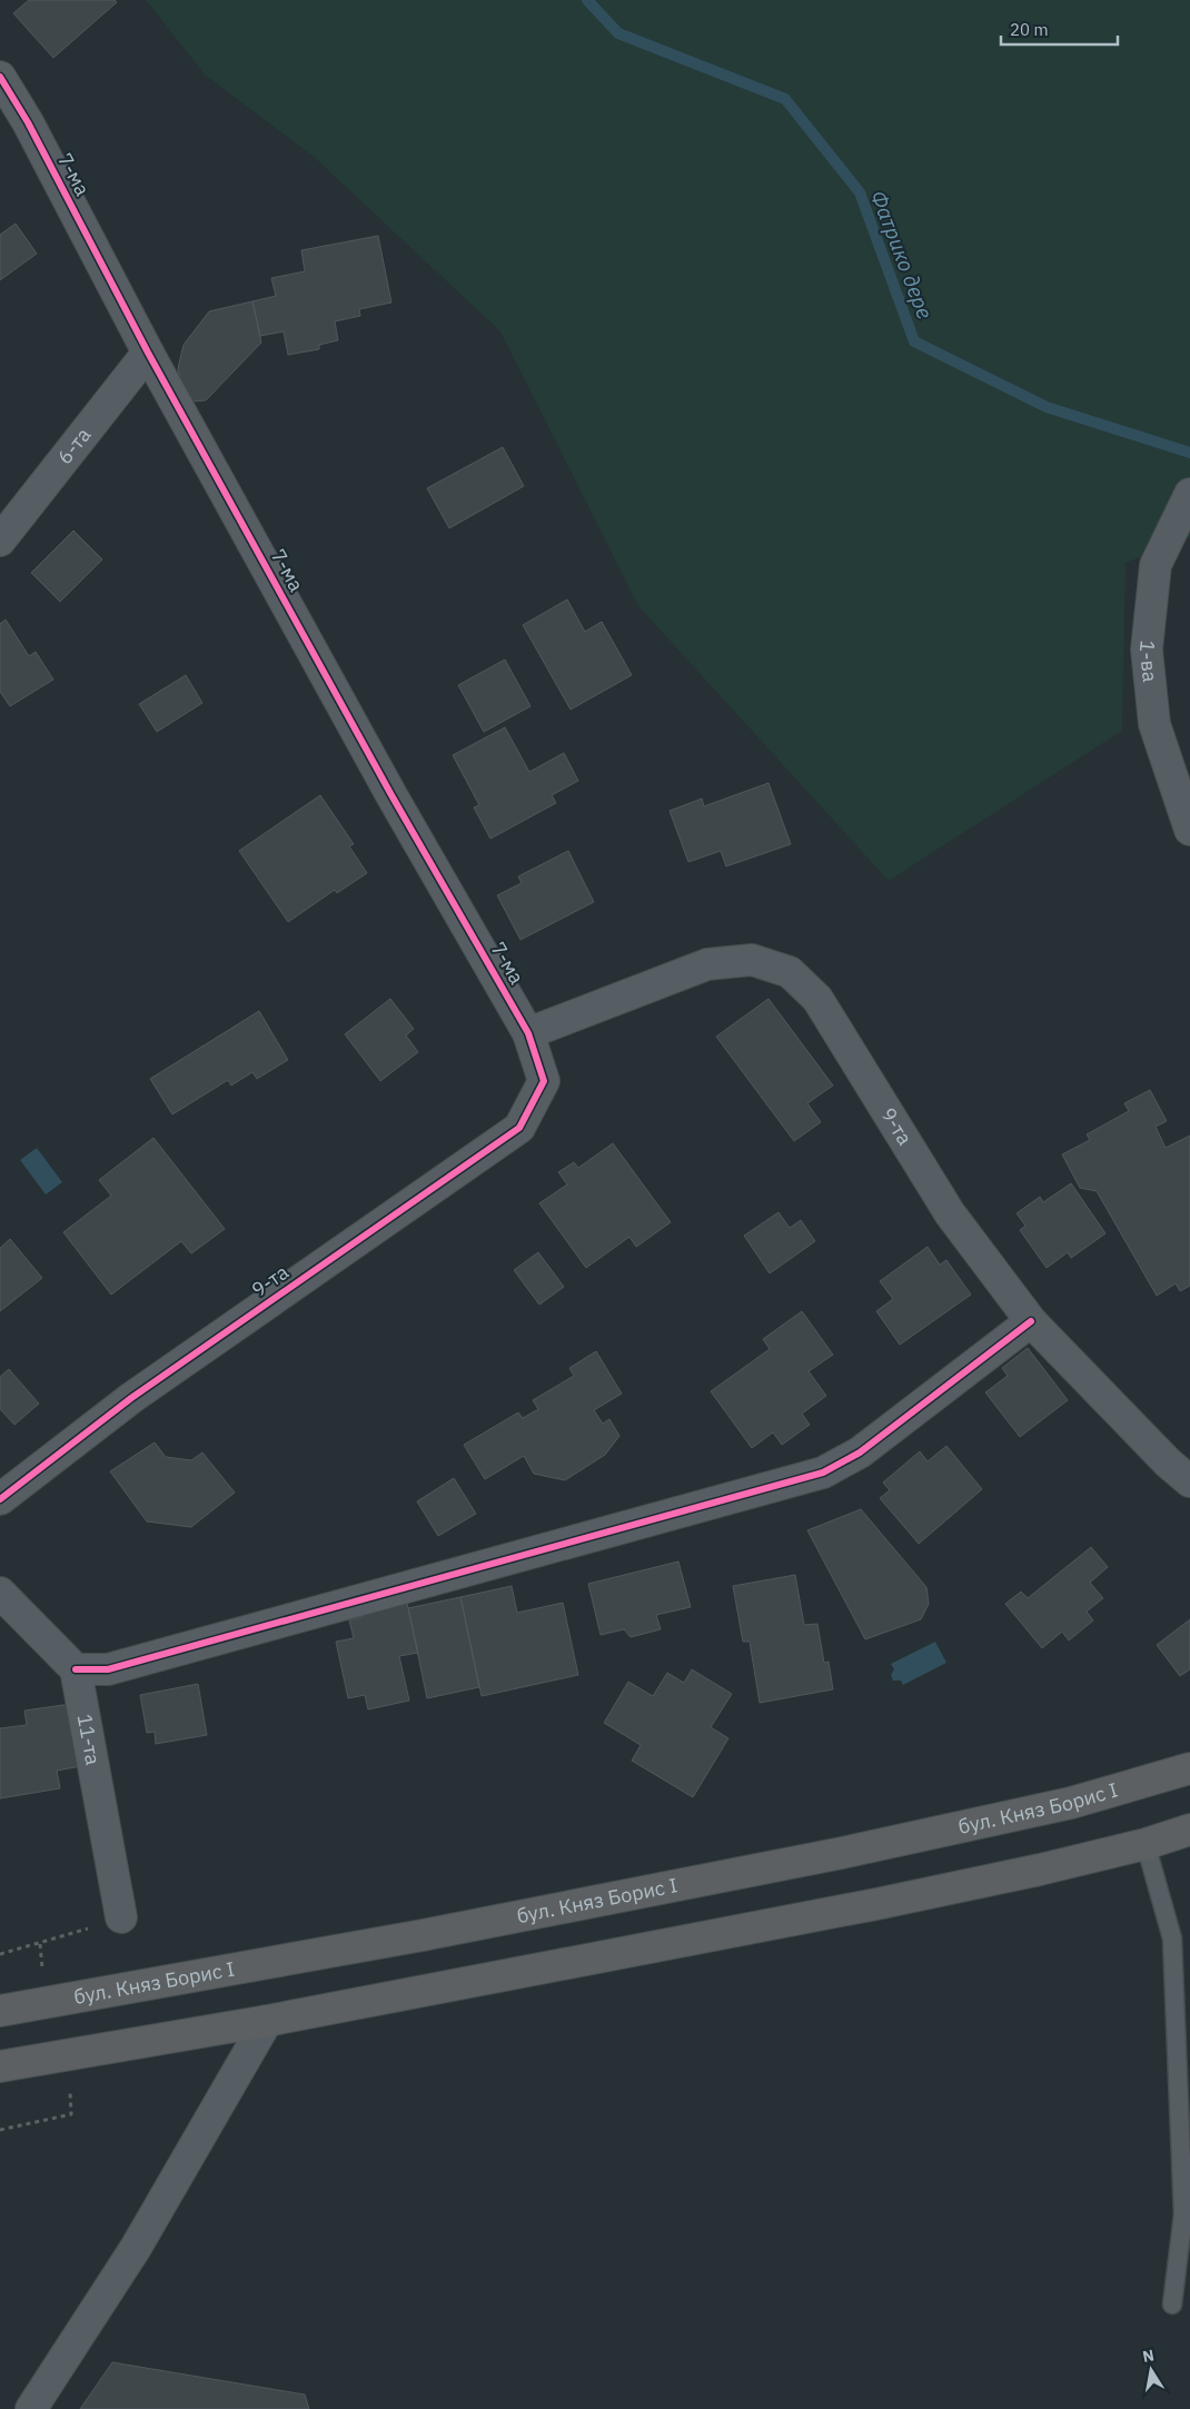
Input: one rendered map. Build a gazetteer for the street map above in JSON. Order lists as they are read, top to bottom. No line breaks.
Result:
{"streets":{"highway":["бул. Княз Борис I"],"street":["7-ма","6-та","1-ва","9-та","11-та"]},"crossings":[["7-ма","6-та"],["7-ма","9-та"]],"water":["Фатрико дере"],"scale_bar":"20 m","north":"top"}
